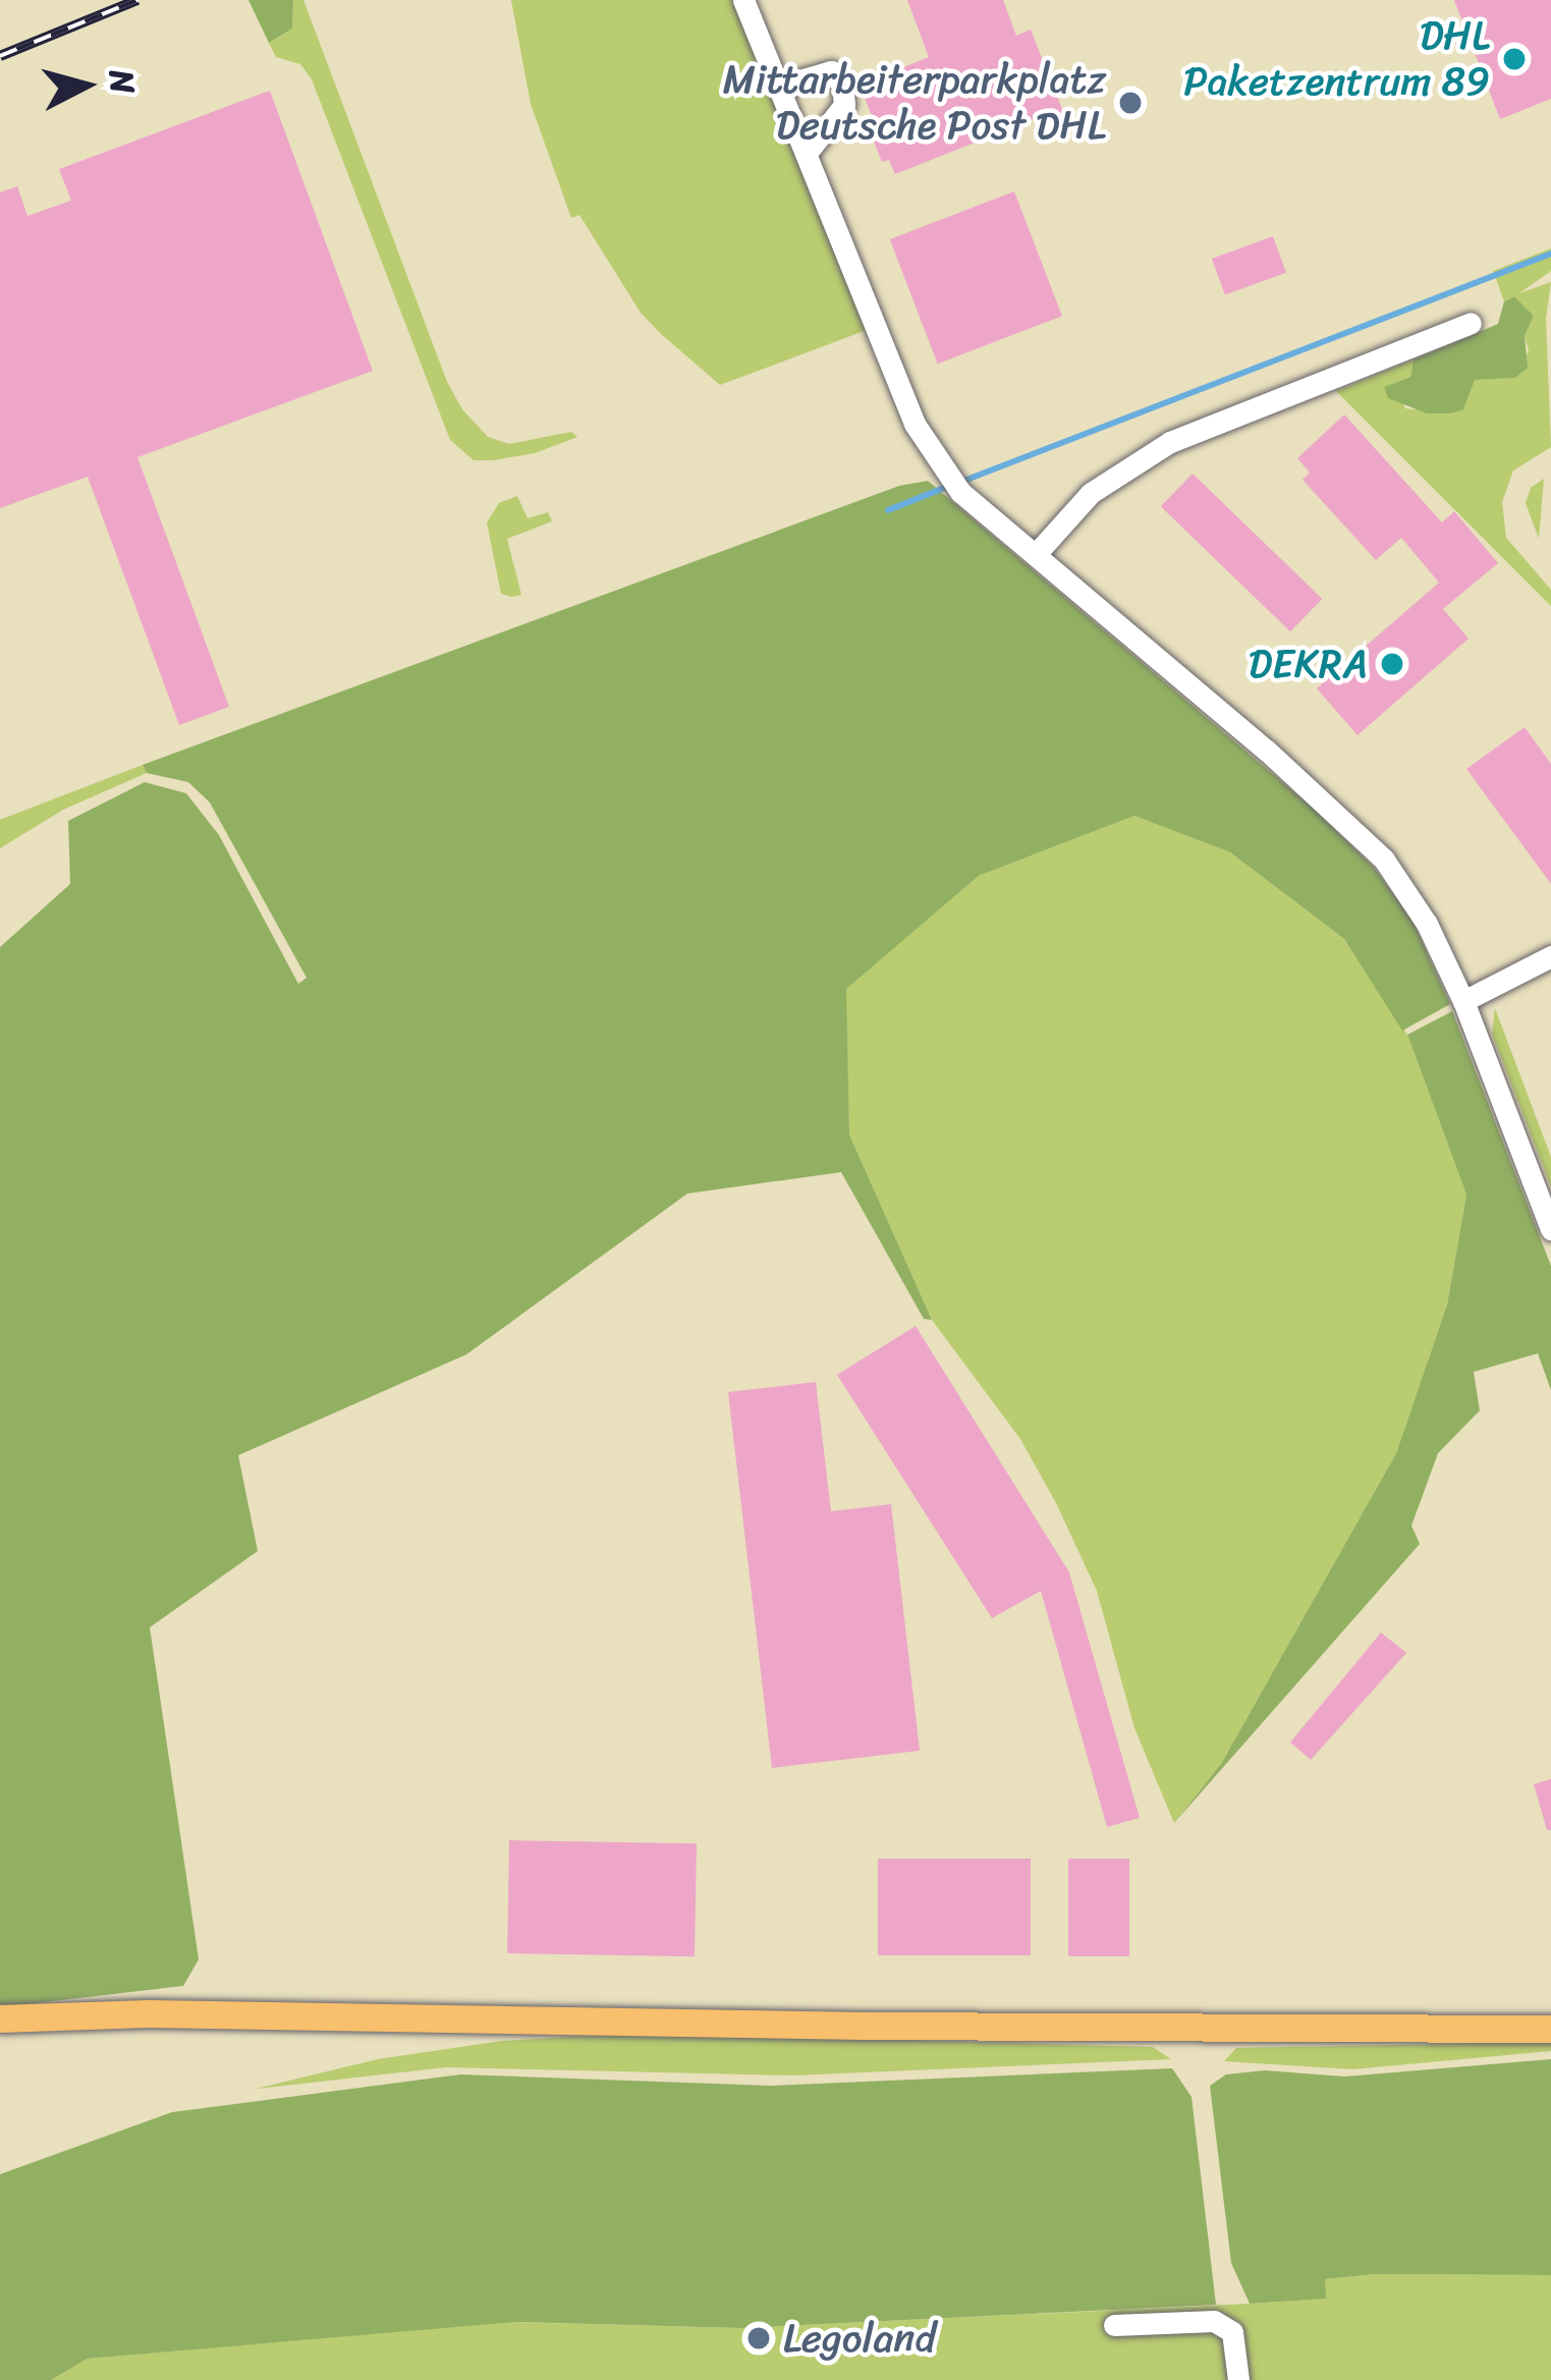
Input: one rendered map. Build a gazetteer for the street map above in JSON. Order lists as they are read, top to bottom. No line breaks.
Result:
{"places":["DHL Paketzentrum 89","Mittarbeiterparkplatz Deutsche Post DHL","DEKRA","Legoland"],"north":"right"}
